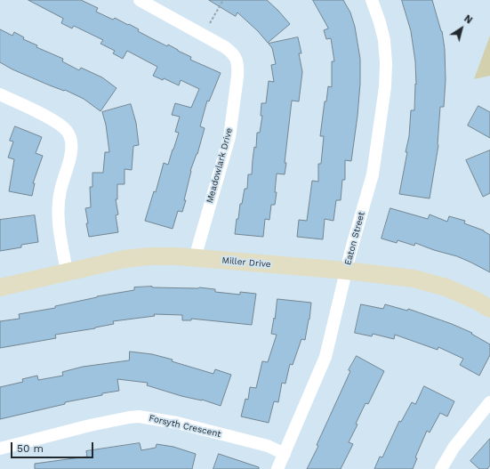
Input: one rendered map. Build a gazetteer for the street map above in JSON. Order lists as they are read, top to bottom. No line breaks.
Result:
{"streets":{"street":["Meadowlark Drive","Eaton Street","Miller Drive","Forsyth Crescent"]},"crossings":[["Meadowlark Drive","Miller Drive"],["Eaton Street","Miller Drive"],["Eaton Street","Forsyth Crescent"]],"scale_bar":"50 m","north":"top right"}
